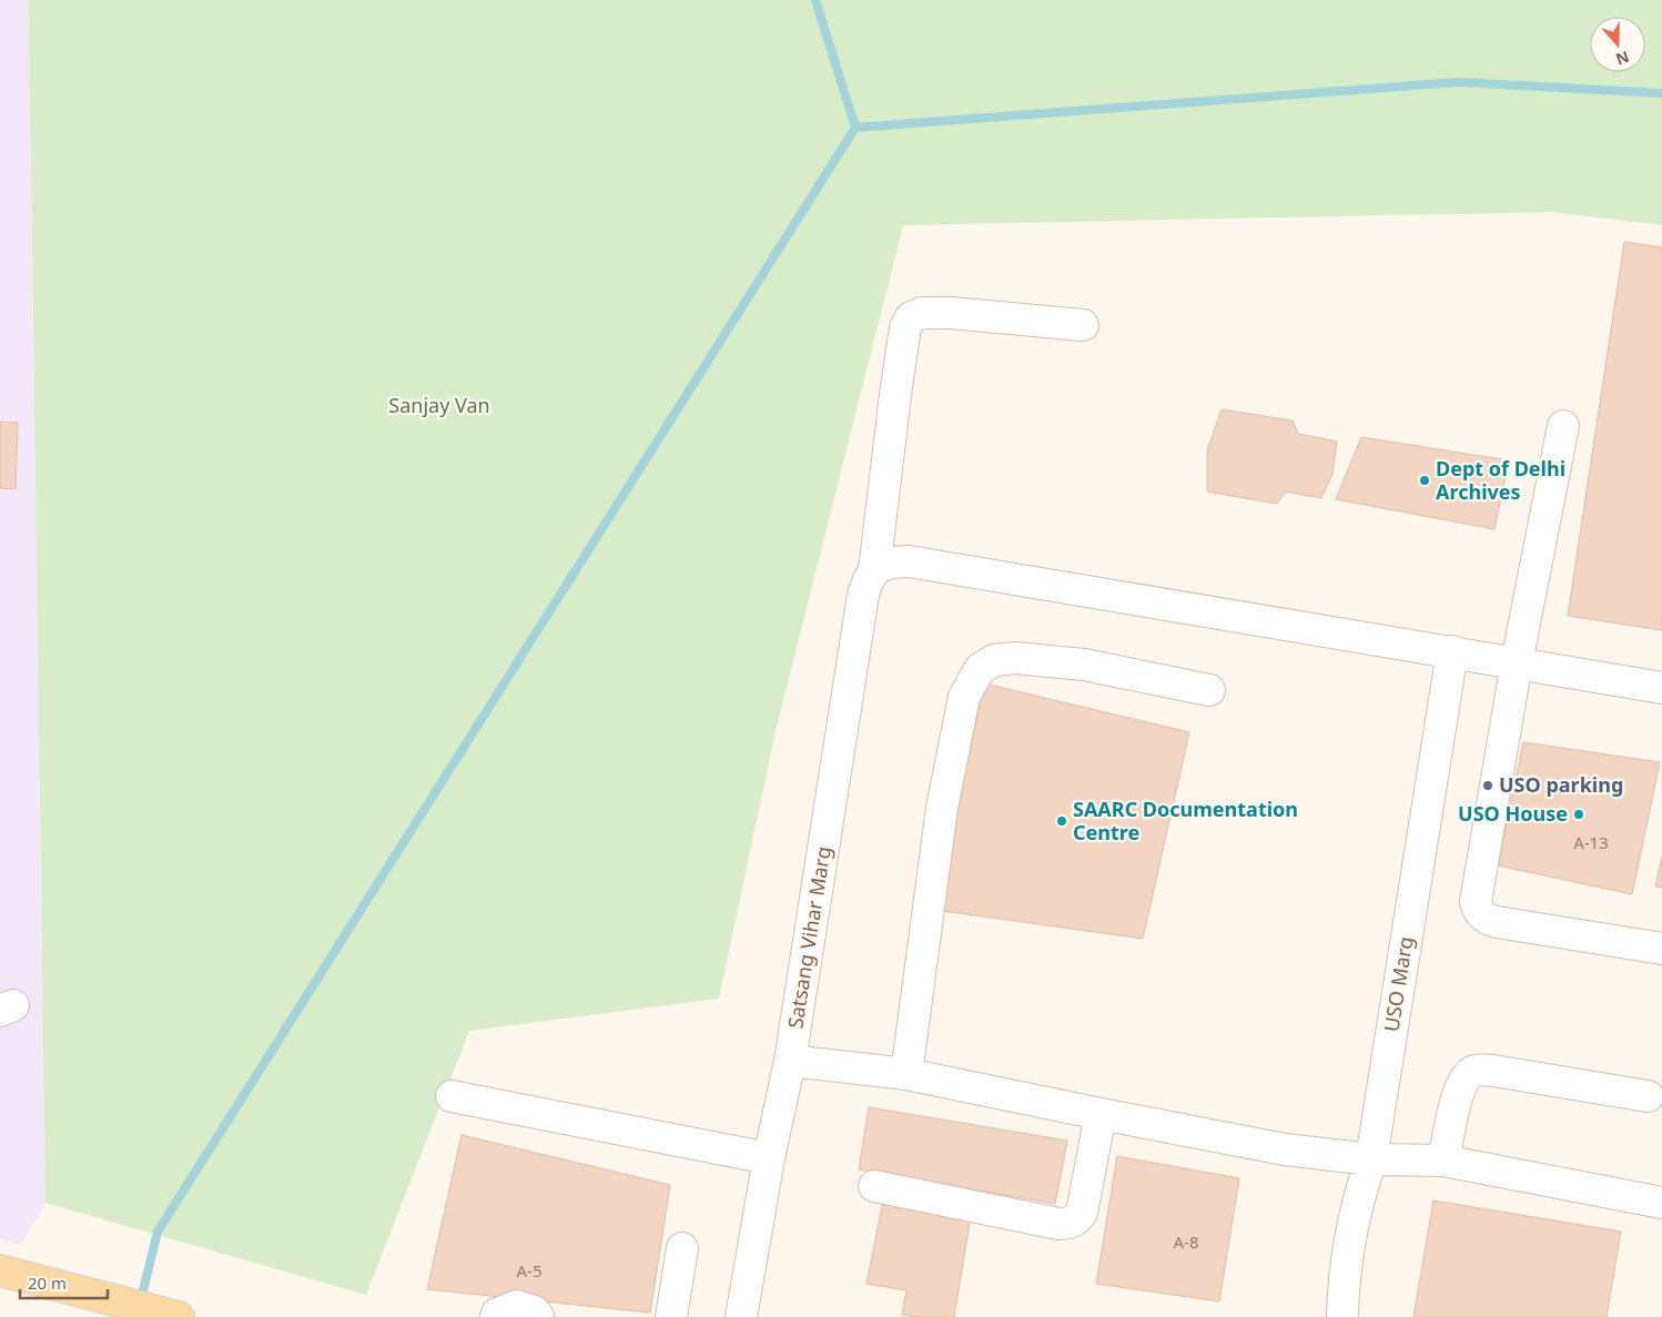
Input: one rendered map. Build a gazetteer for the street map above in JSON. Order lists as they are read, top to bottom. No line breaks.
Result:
{"streets":{"street":["Satsang Vihar Marg","USO Marg"]},"parks":["Sanjay Van"],"places":["Dept of Delhi Archives","USO parking","USO House","SAARC Documentation Centre"],"house_numbers":["A-13","A-8","A-5"],"scale_bar":"20 m","north":"bottom"}
